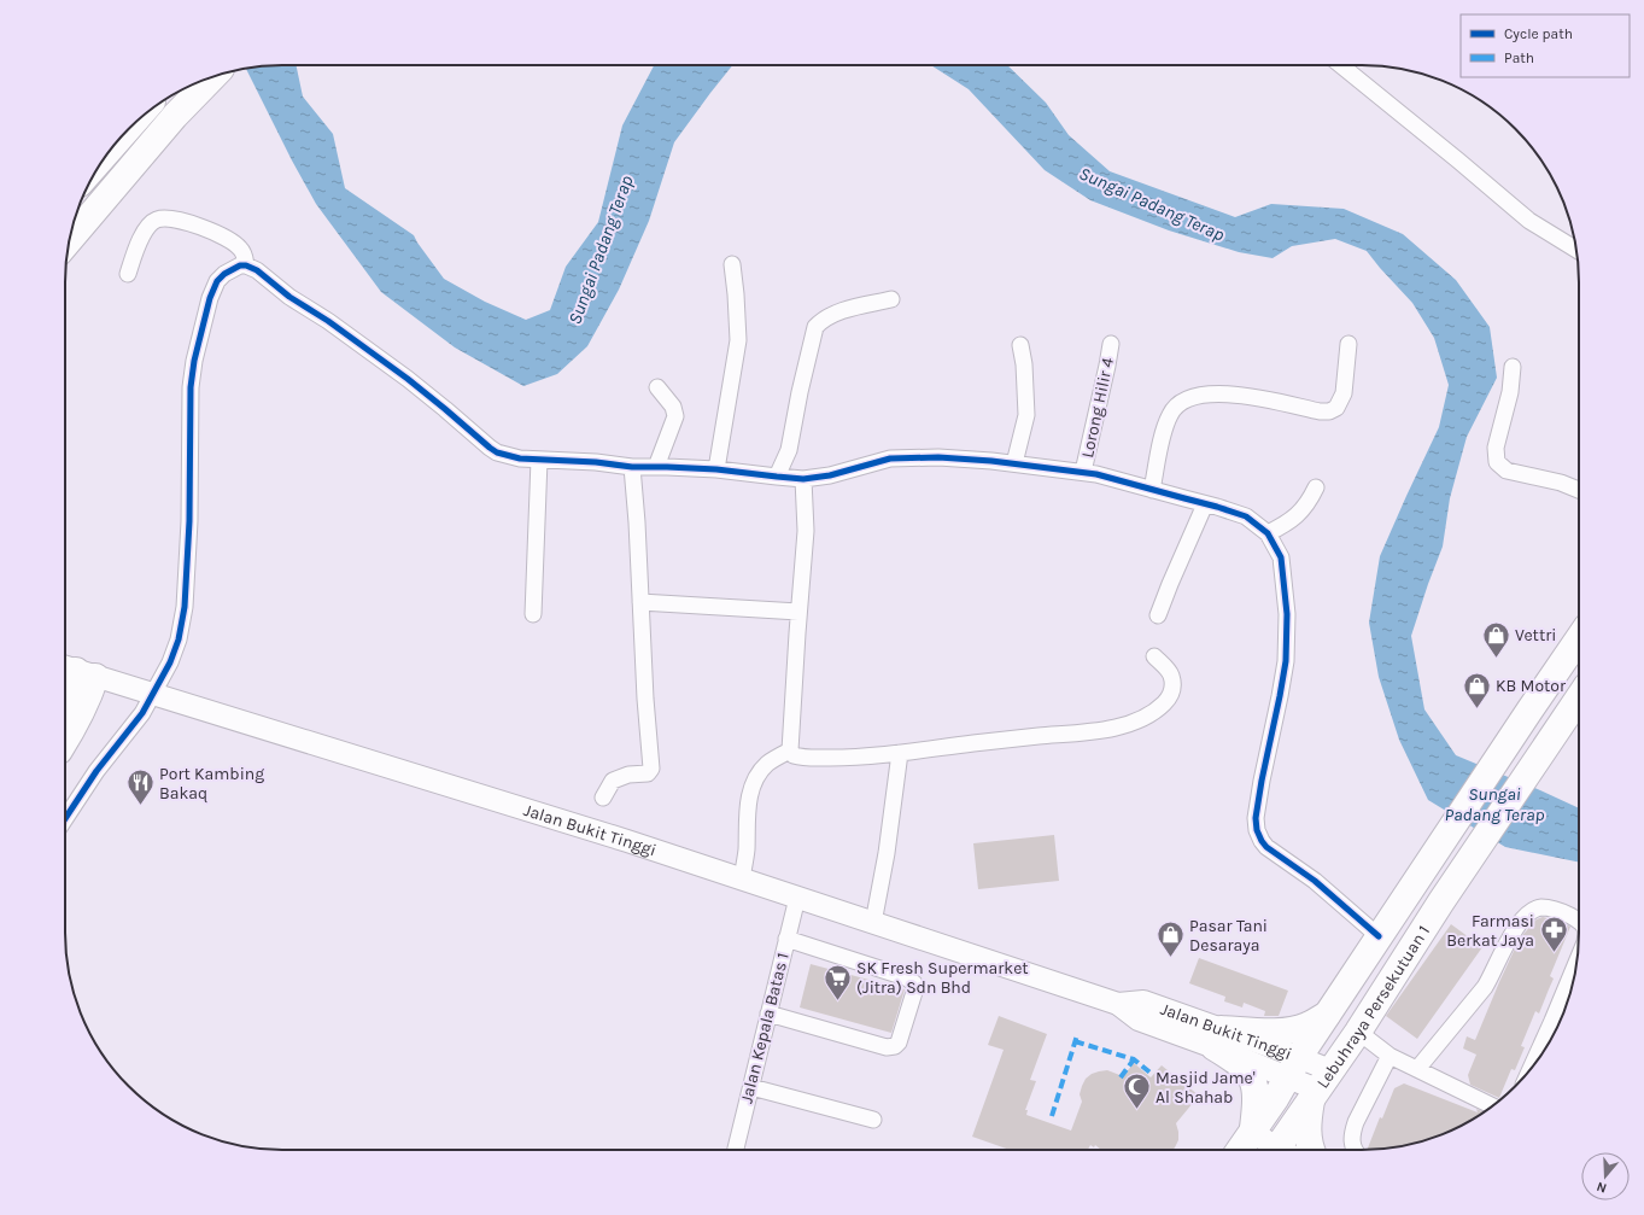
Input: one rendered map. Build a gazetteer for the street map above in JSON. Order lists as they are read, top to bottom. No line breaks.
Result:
{"streets":{"highway":["Lebuhraya Persekutuan 1"],"main road":["Jalan Bukit Tinggi"],"street":["Lorong Hilir 4","Jalan Kepala Batas 1"]},"crossings":[["Jalan Bukit Tinggi","Lebuhraya Persekutuan 1"],["Jalan Bukit Tinggi","Jalan Kepala Batas 1"]],"water":["Sungai Padang Terap"],"places":{"shop":["Vettri","KB Motor","Pasar Tani Desaraya"],"restaurant":["Port Kambing Bakaq"],"pharmacy":["Farmasi Berkat Jaya"],"supermarket":["SK Fresh Supermarket (Jitra) Sdn Bhd"],"mosque":["Masjid Jame' Al Shahab"]},"legend":["Cycle path","Path"],"north":"bottom"}
